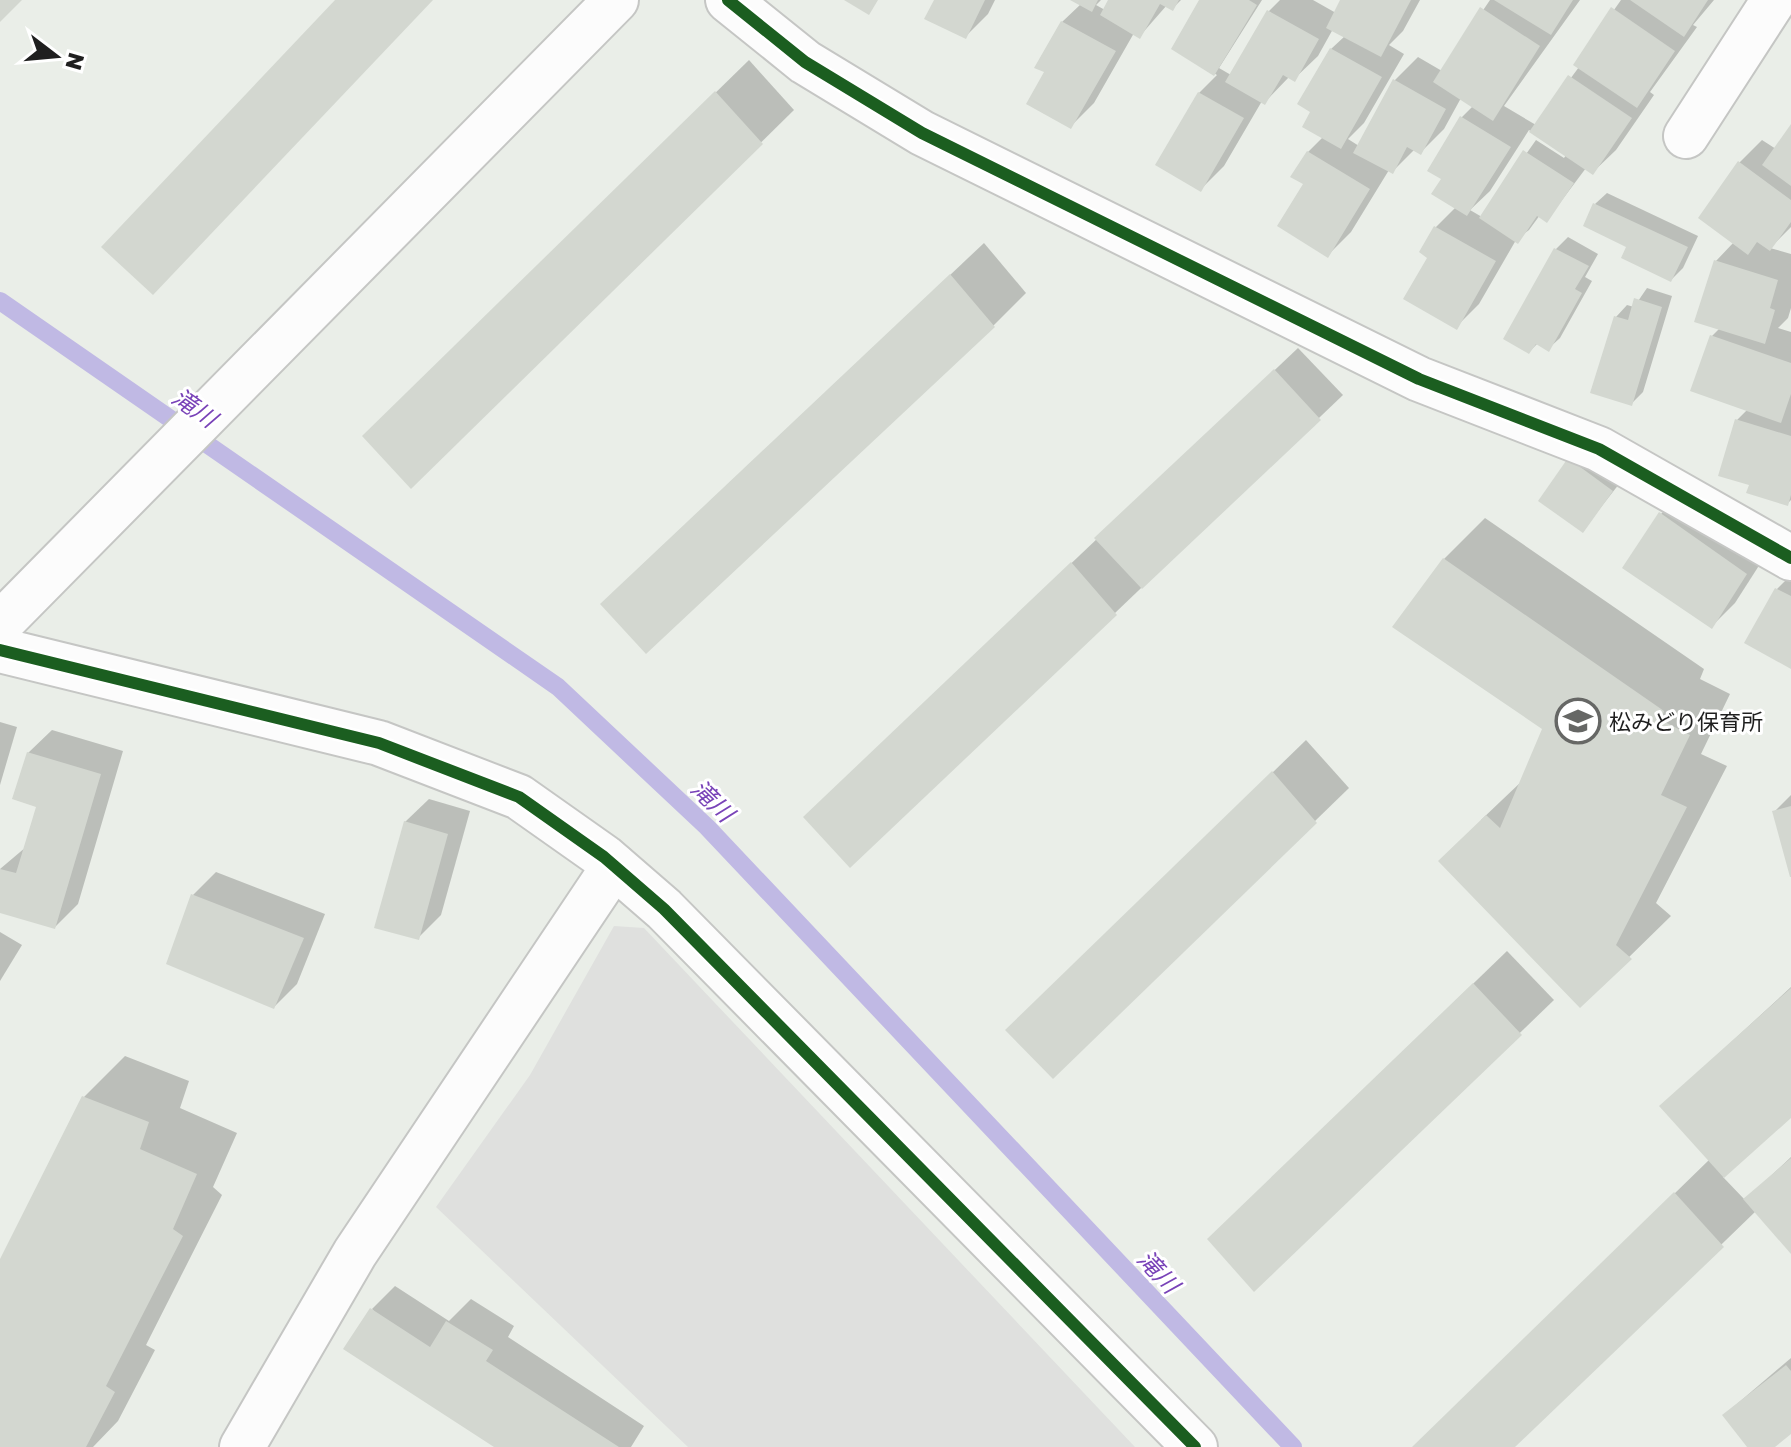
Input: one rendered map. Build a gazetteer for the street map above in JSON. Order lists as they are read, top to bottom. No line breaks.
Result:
{"water":["滝川"],"places":{"school or university":["松みどり保育所"]},"north":"right"}
